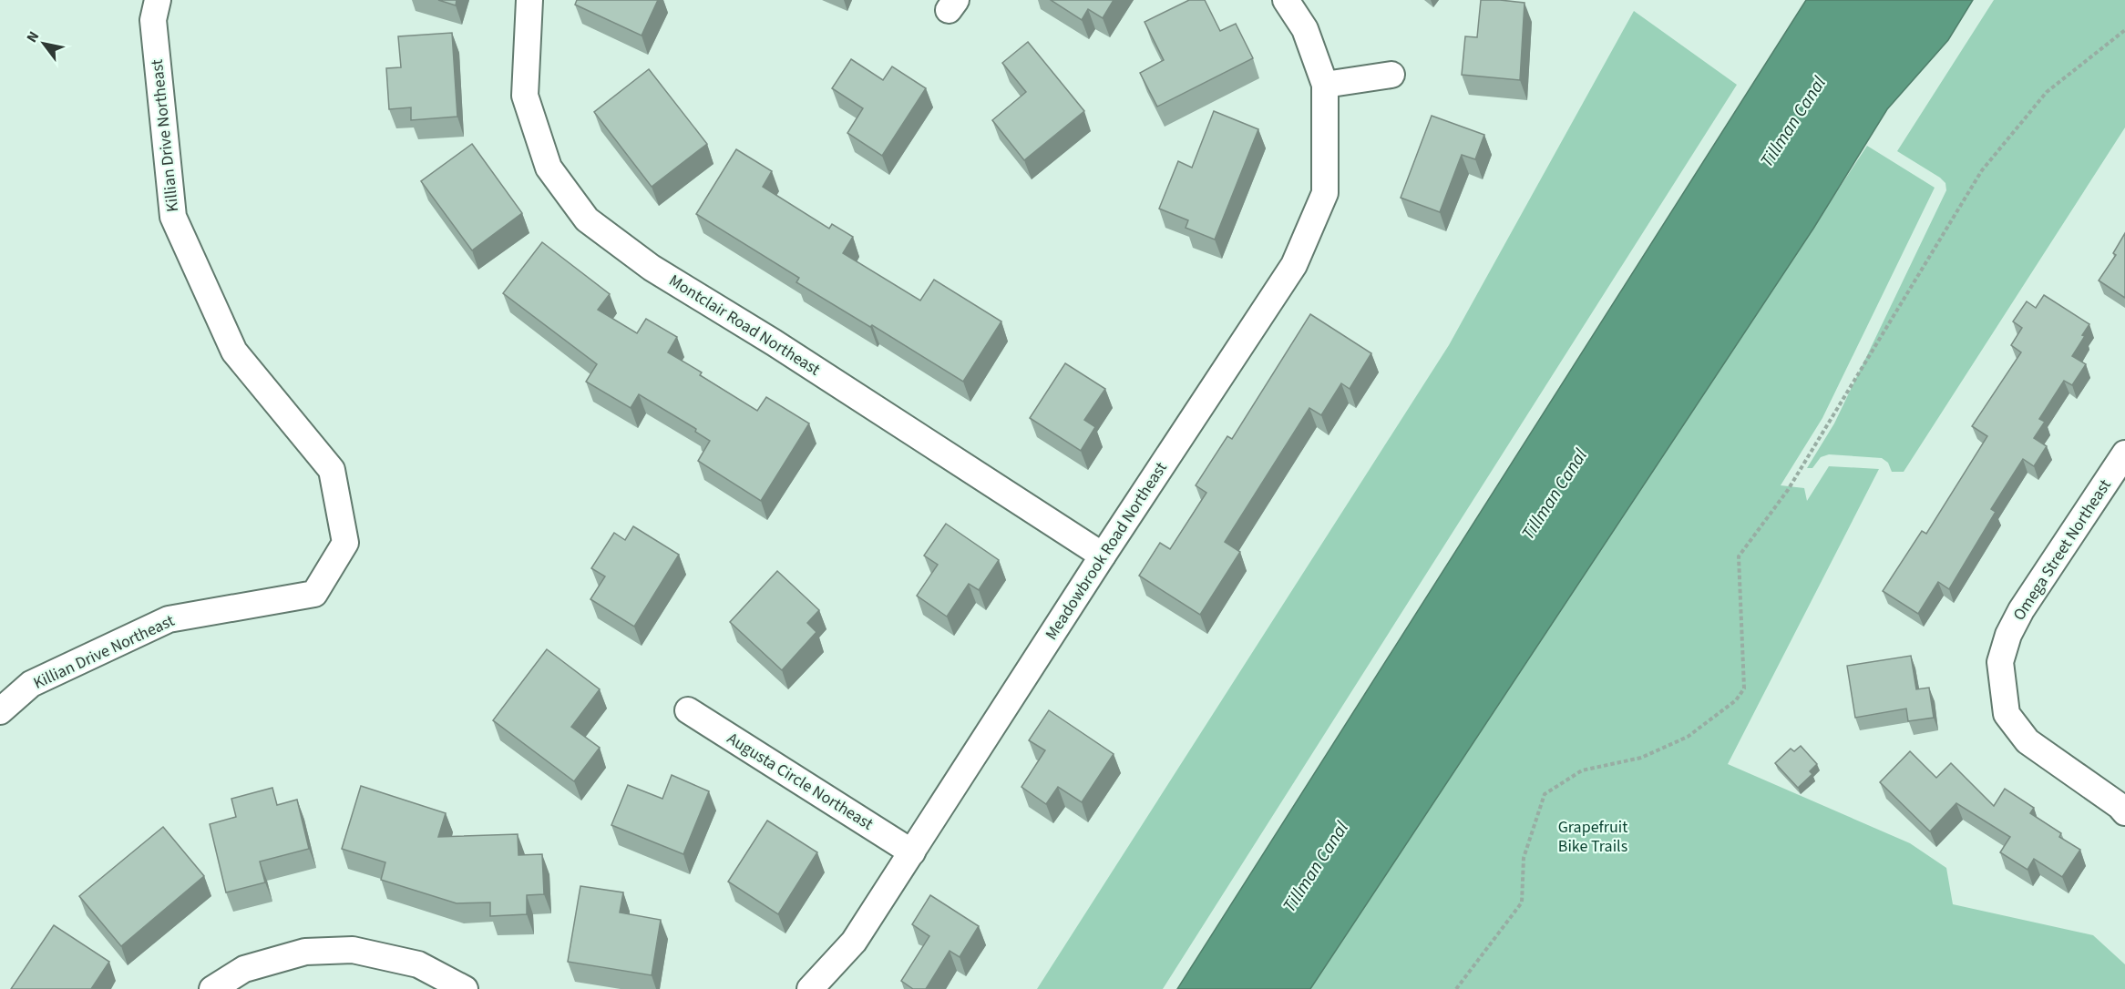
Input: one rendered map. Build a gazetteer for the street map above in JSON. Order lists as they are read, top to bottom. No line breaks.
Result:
{"streets":{"street":["Killian Drive Northeast","Montclair Road Northeast","Omega Street Northeast","Meadowbrook Road Northeast","Augusta Circle Northeast"]},"crossings":[["Montclair Road Northeast","Meadowbrook Road Northeast"],["Meadowbrook Road Northeast","Augusta Circle Northeast"]],"water":["Tillman Canal"],"parks":["Grapefruit Bike Trails"],"north":"top left"}
